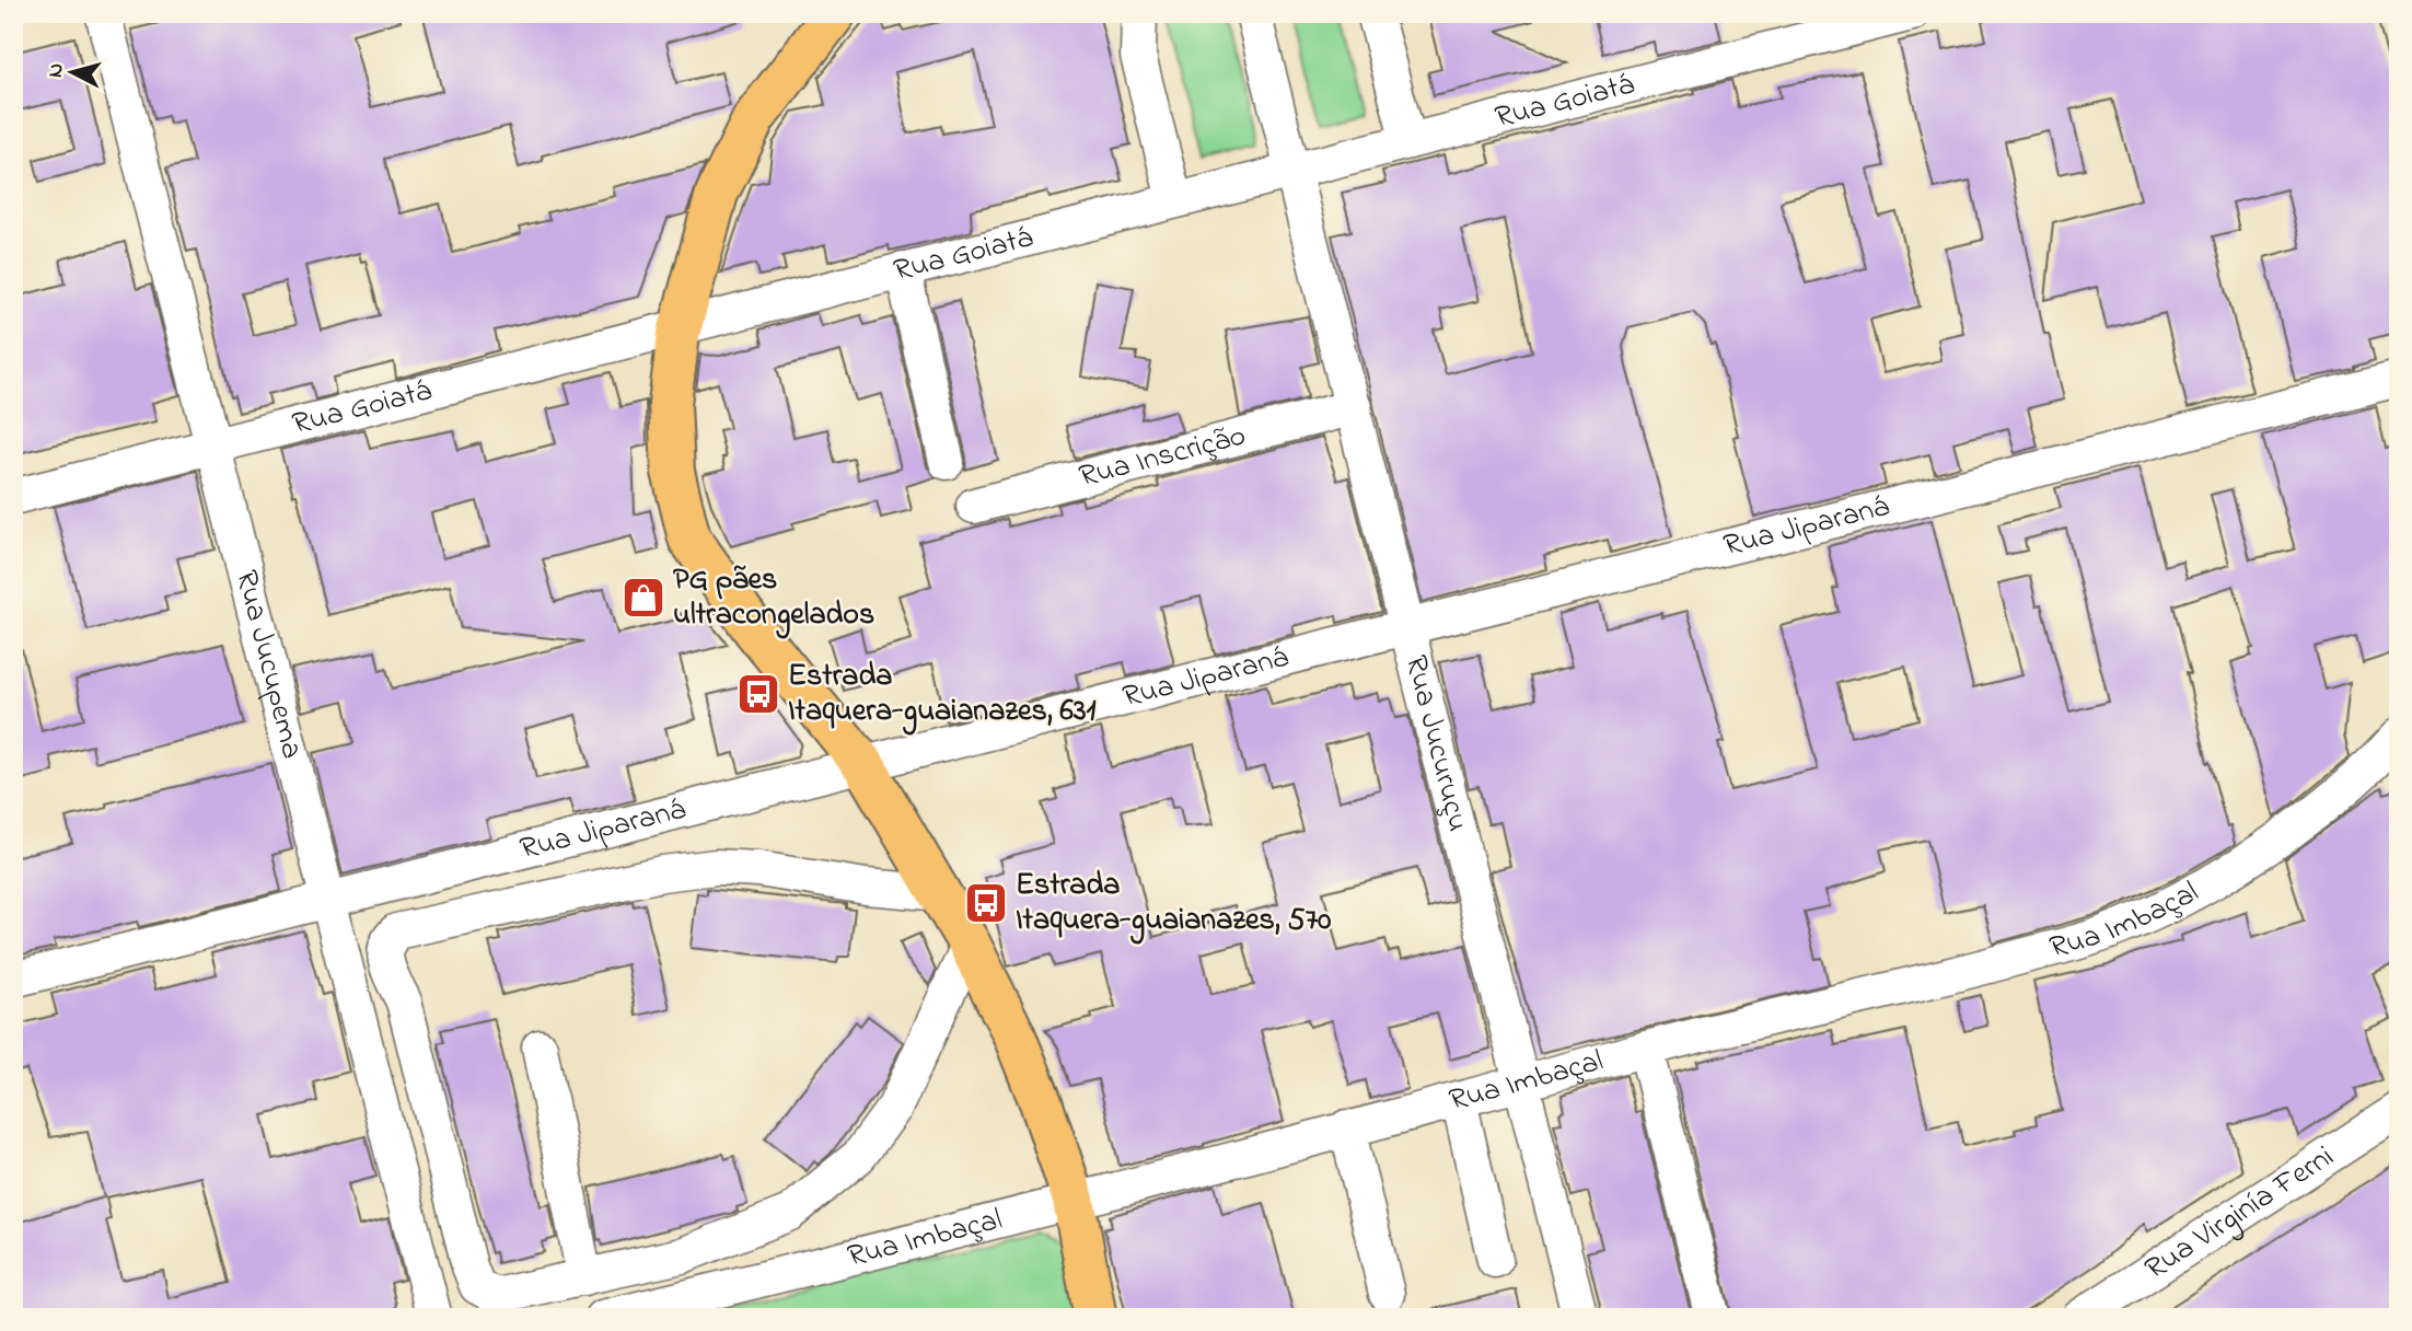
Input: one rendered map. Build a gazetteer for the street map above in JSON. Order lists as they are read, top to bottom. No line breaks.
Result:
{"streets":{"street":["Rua Goiatá","Rua Inscrição","Rua Jiparaná","Rua Jucupema","Rua Jucuruçu","Rua Imbaçal","Rua Virginía Ferni"]},"crossings":[["Rua Goiatá","Rua Jucupema"],["Rua Goiatá","Rua Jucuruçu"],["Rua Inscrição","Rua Jucuruçu"],["Rua Jiparaná","Rua Jucupema"],["Rua Jiparaná","Rua Jucuruçu"],["Rua Jucuruçu","Rua Imbaçal"]],"places":{"shop":["PG pães ultracongelados"],"bus stop":["Estrada Itaquera-guaianazes, 631","Estrada Itaquera-guaianazes, 570"]},"north":"left"}
